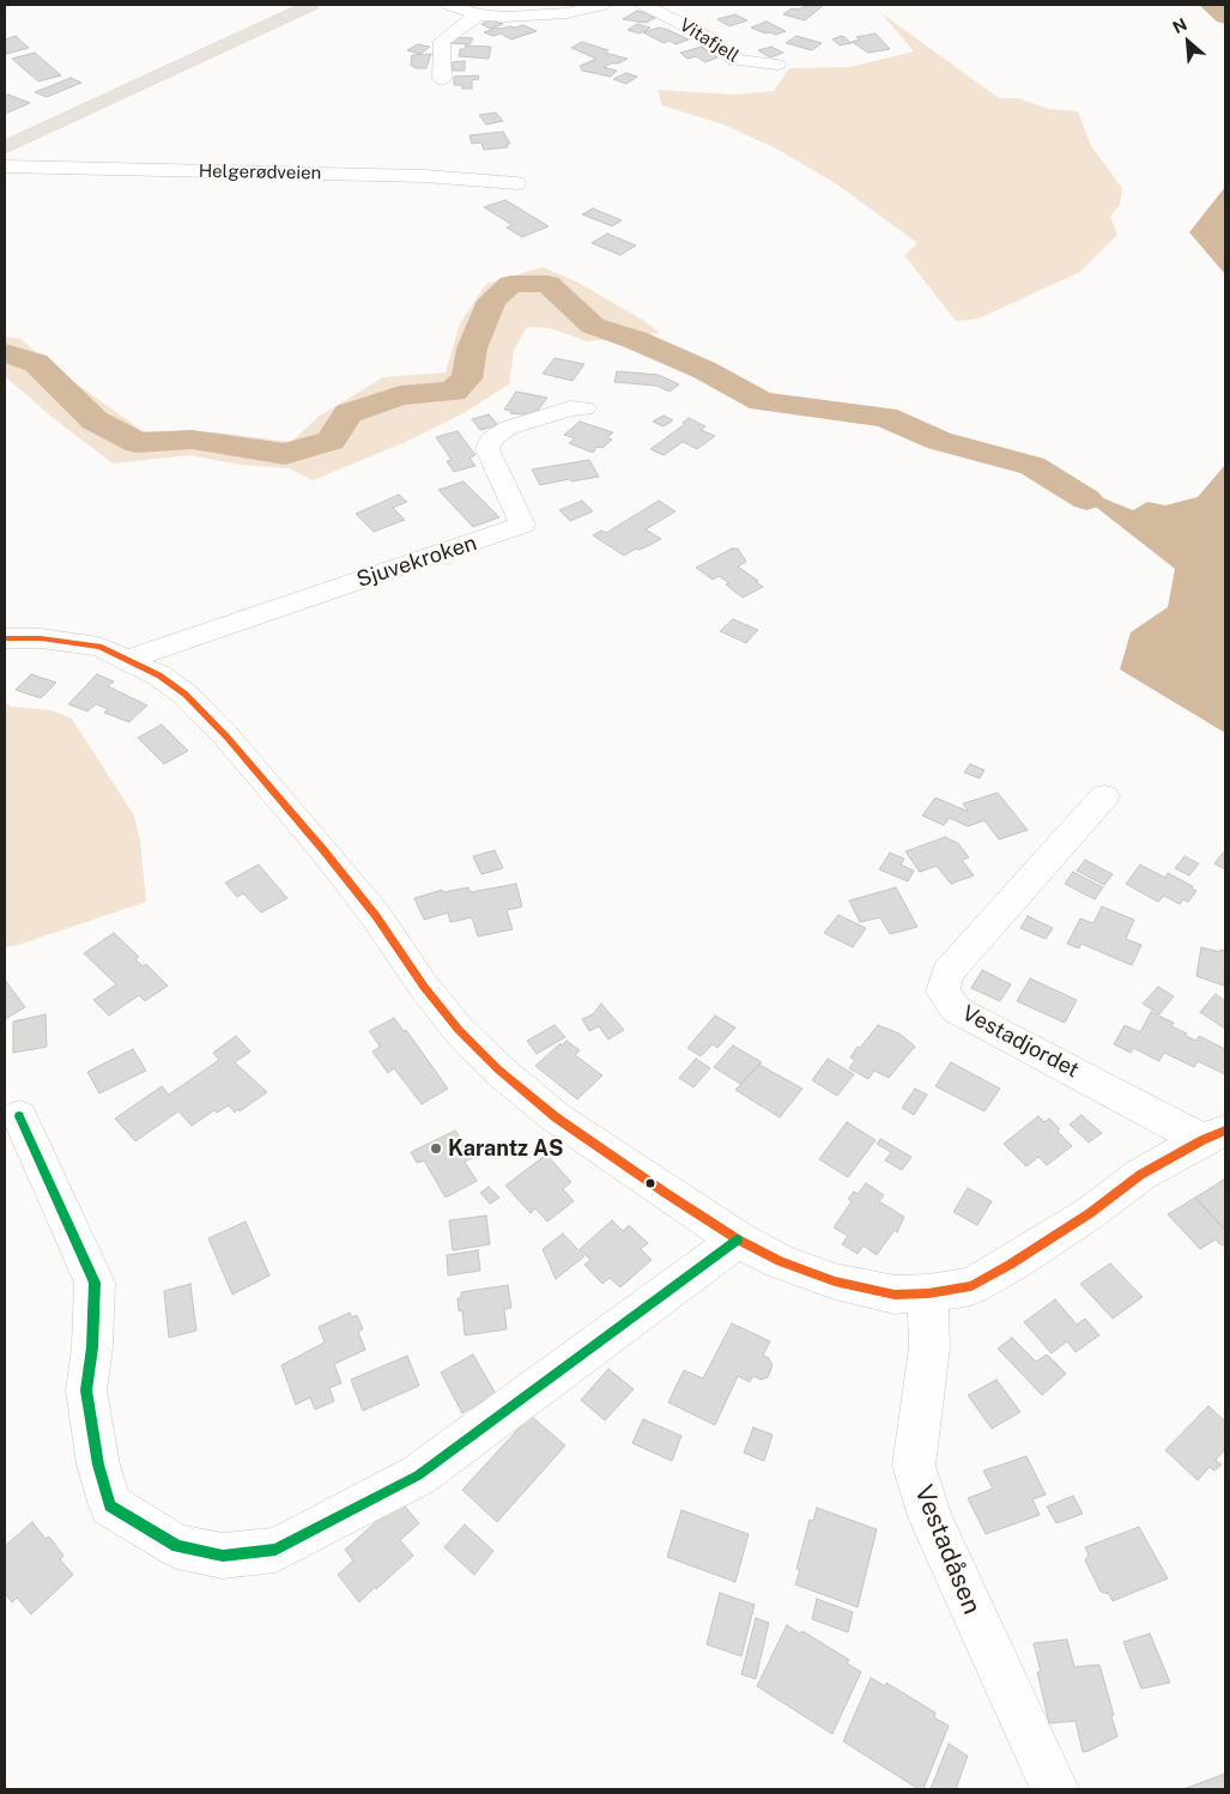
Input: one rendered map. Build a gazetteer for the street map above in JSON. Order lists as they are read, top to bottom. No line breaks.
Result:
{"streets":{"street":["Vitafjell","Helgerødveien","Sjuvekroken","Vestadjordet","Vestadåsen"]},"places":["Karantz AS"],"north":"top left"}
